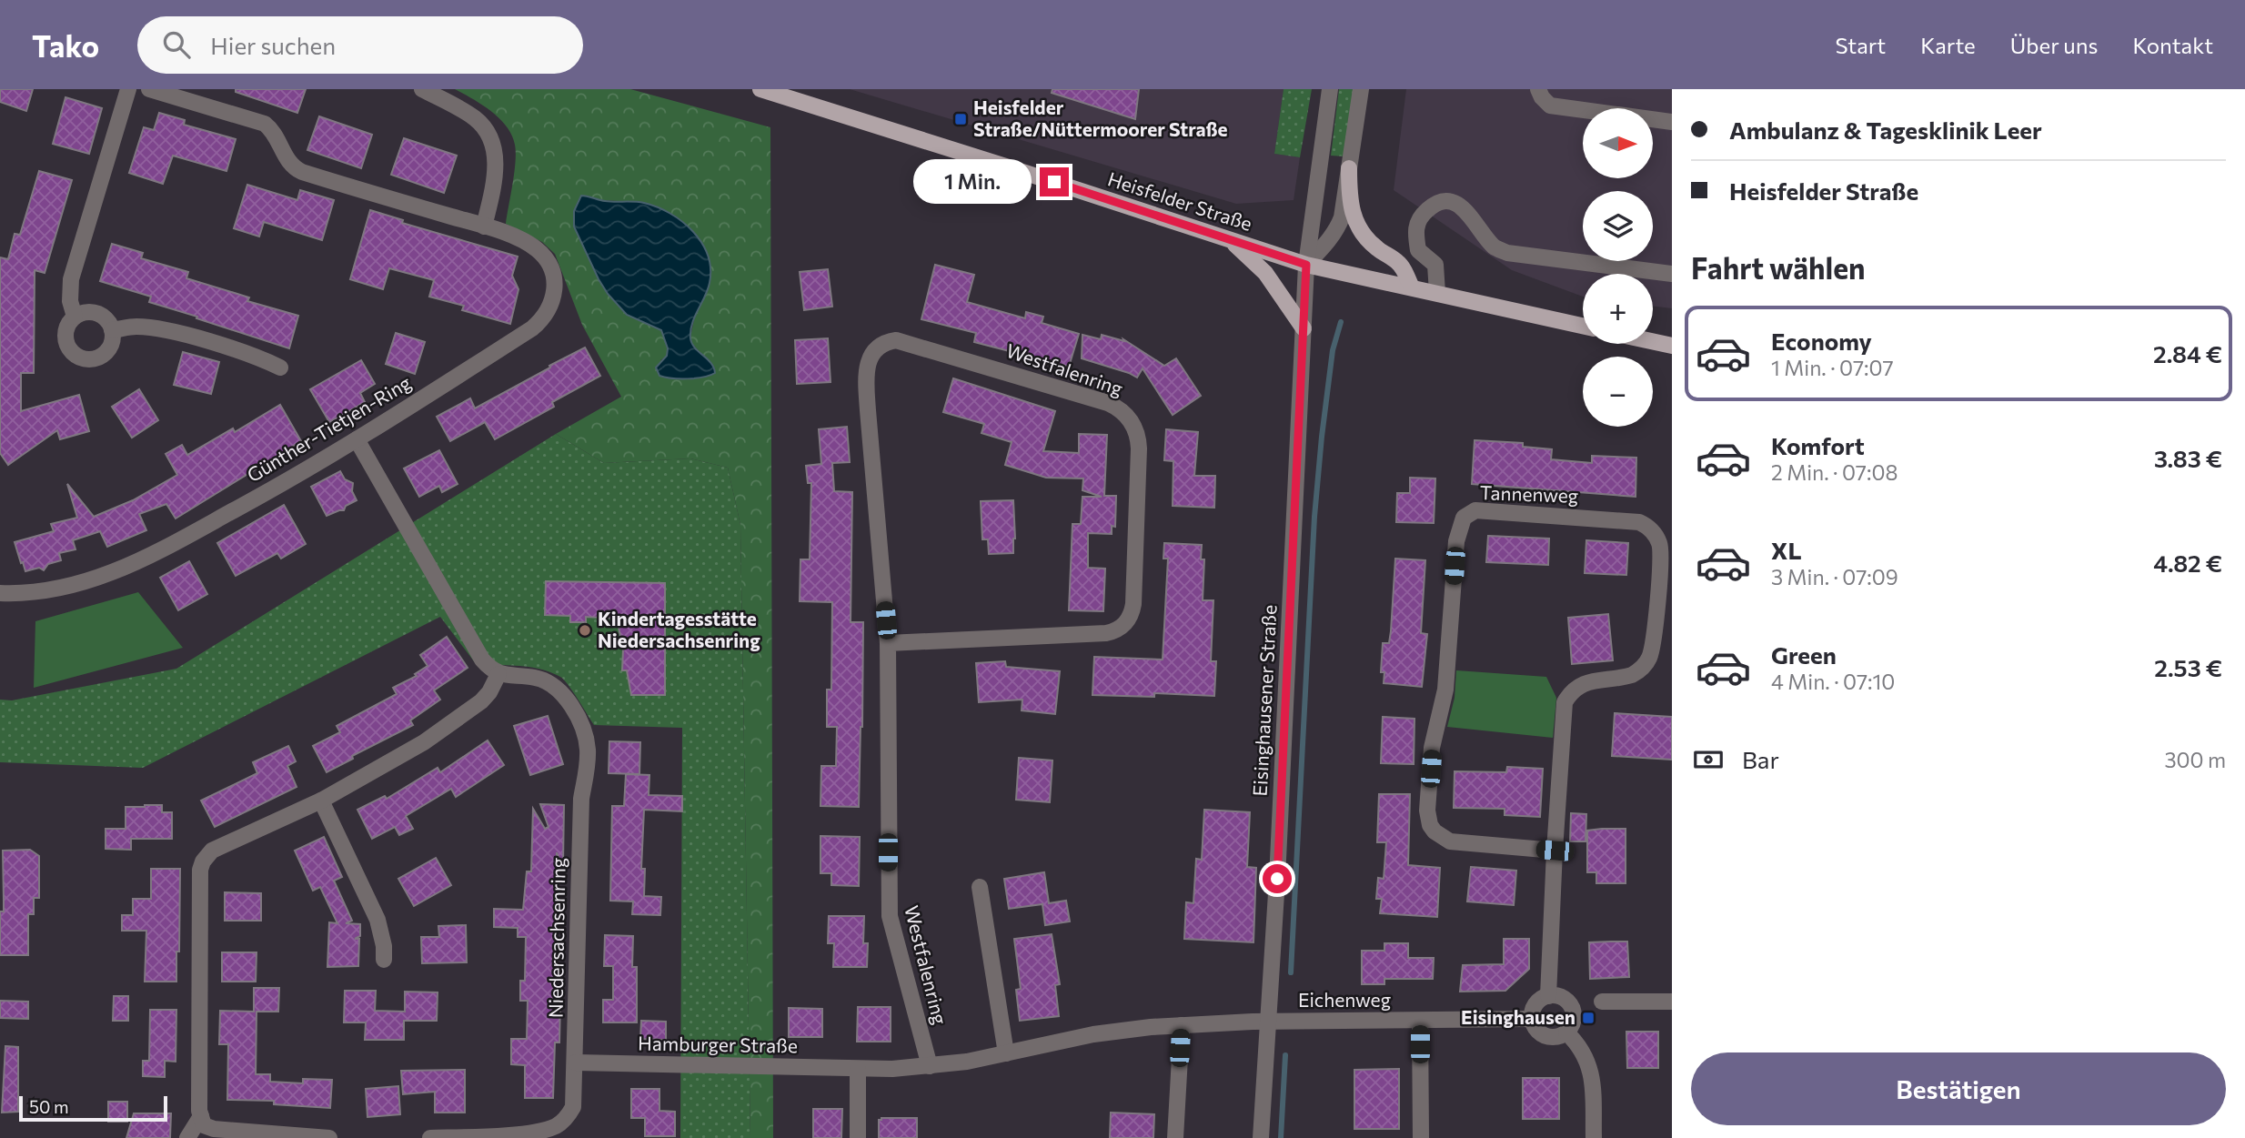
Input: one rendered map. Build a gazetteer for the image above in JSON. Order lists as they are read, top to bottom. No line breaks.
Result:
{"streets":{"main road":["Heisfelder Straße"],"street":["Westfalenring","Günther-Tietjen-Ring","Tannenweg","Eisinghausener Straße","Niedersachsenring","Eichenweg","Hamburger Straße"]},"crossings":[["Heisfelder Straße","Eisinghausener Straße"],["Westfalenring","Hamburger Straße"],["Tannenweg","Eichenweg"],["Eisinghausener Straße","Eichenweg"],["Eisinghausener Straße","Hamburger Straße"],["Niedersachsenring","Hamburger Straße"],["Eichenweg","Hamburger Straße"]],"places":{"transit":["Heisfelder Straße/Nüttermoorer Straße","Eisinghausen"],"other":["Kindertagesstätte Niedersachsenring"]},"scale_bar":"50 m","north":"right","page":{"header":"Tako","search":"Hier suchen","nav":["Start","Karte","Über uns","Kontakt"],"banner":["Ambulanz & Tagesklinik Leer","Heisfelder Straße"],"map_buttons":["+","−"],"bubble":"1 Min.","heading":"Fahrt wählen","list":[{"name":"Economy","note":"1 Min. · 07:07","value":"2.84 €"},{"name":"Komfort","note":"2 Min. · 07:08","value":"3.83 €"},{"name":"XL","note":"3 Min. · 07:09","value":"4.82 €"},{"name":"Green","note":"4 Min. · 07:10","value":"2.53 €"}],"pay":["Bar","300 m"],"buttons":"Bestätigen","scale":"50 m"}}
